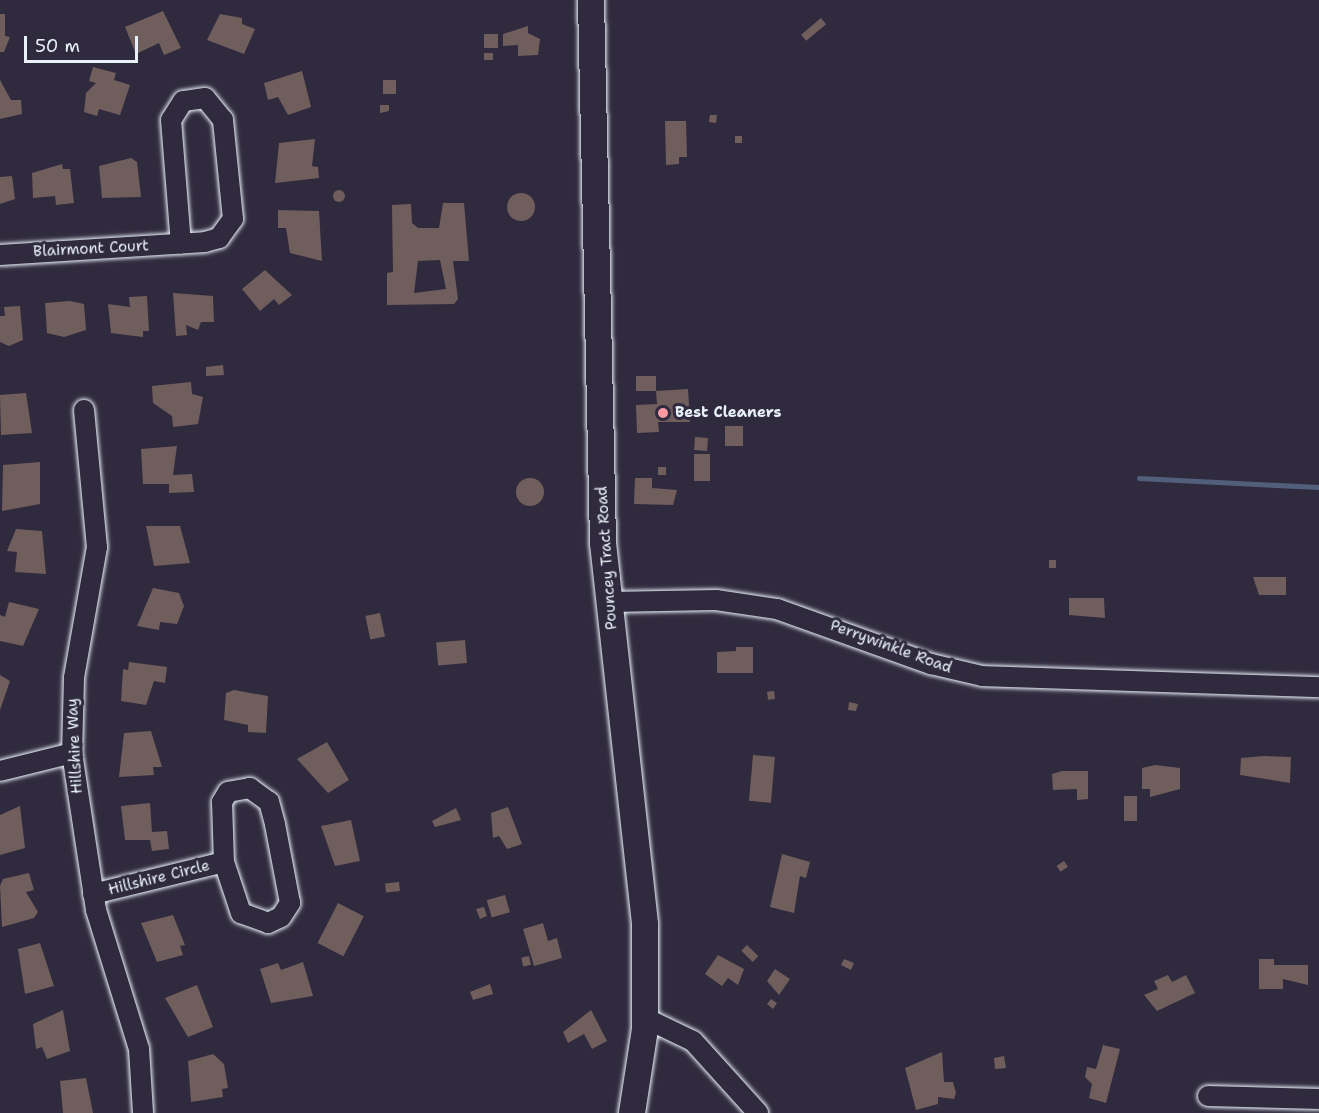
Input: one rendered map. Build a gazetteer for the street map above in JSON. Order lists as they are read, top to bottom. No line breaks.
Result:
{"streets":{"main road":["Pouncey Tract Road"],"street":["Blairmont Court","Perrywinkle Road","Hillshire Way","Hillshire Circle"]},"crossings":[["Pouncey Tract Road","Perrywinkle Road"],["Hillshire Way","Hillshire Circle"]],"places":["Best Cleaners"],"scale_bar":"50 m"}
